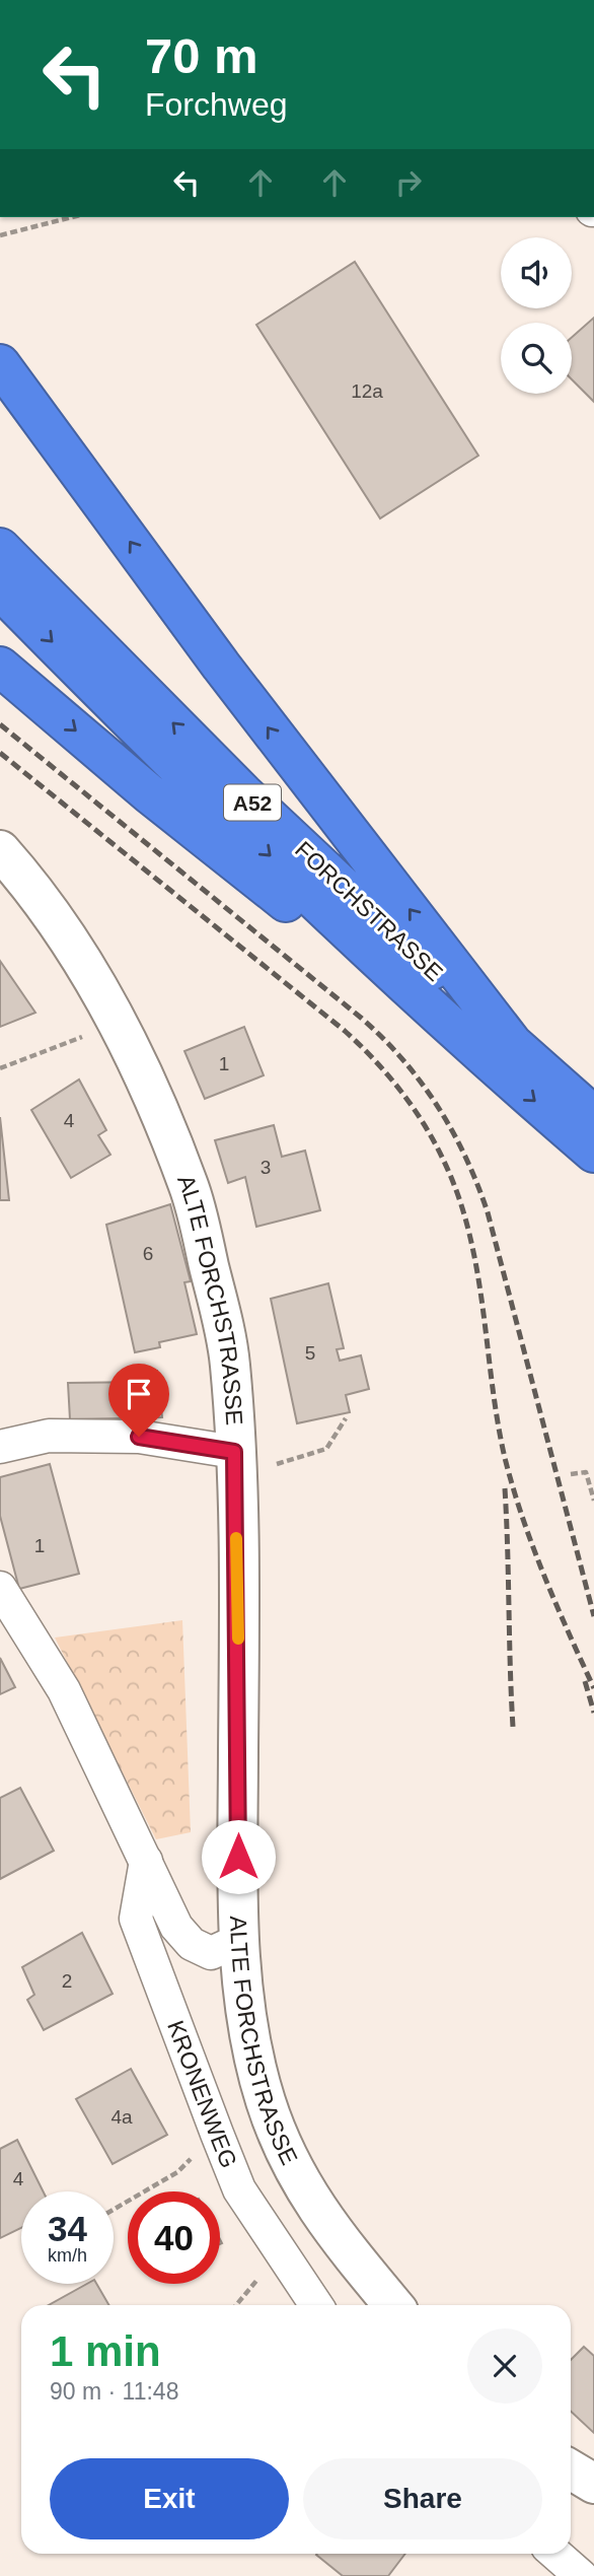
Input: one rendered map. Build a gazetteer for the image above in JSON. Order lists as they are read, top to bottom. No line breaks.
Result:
{"streets":{"highway":["A52","FORCHSTRASSE"],"street":["ALTE FORCHSTRASSE","KRONENWEG"]},"house_numbers":["12a","1","4","3","6","5","1","2","4a","4"],"page":{"turn":["70 m","Forchweg"],"speed":"34 km/h","limit":"40","heading":["1 min","90 m · 11:48"],"buttons":["Exit","Share"]}}
